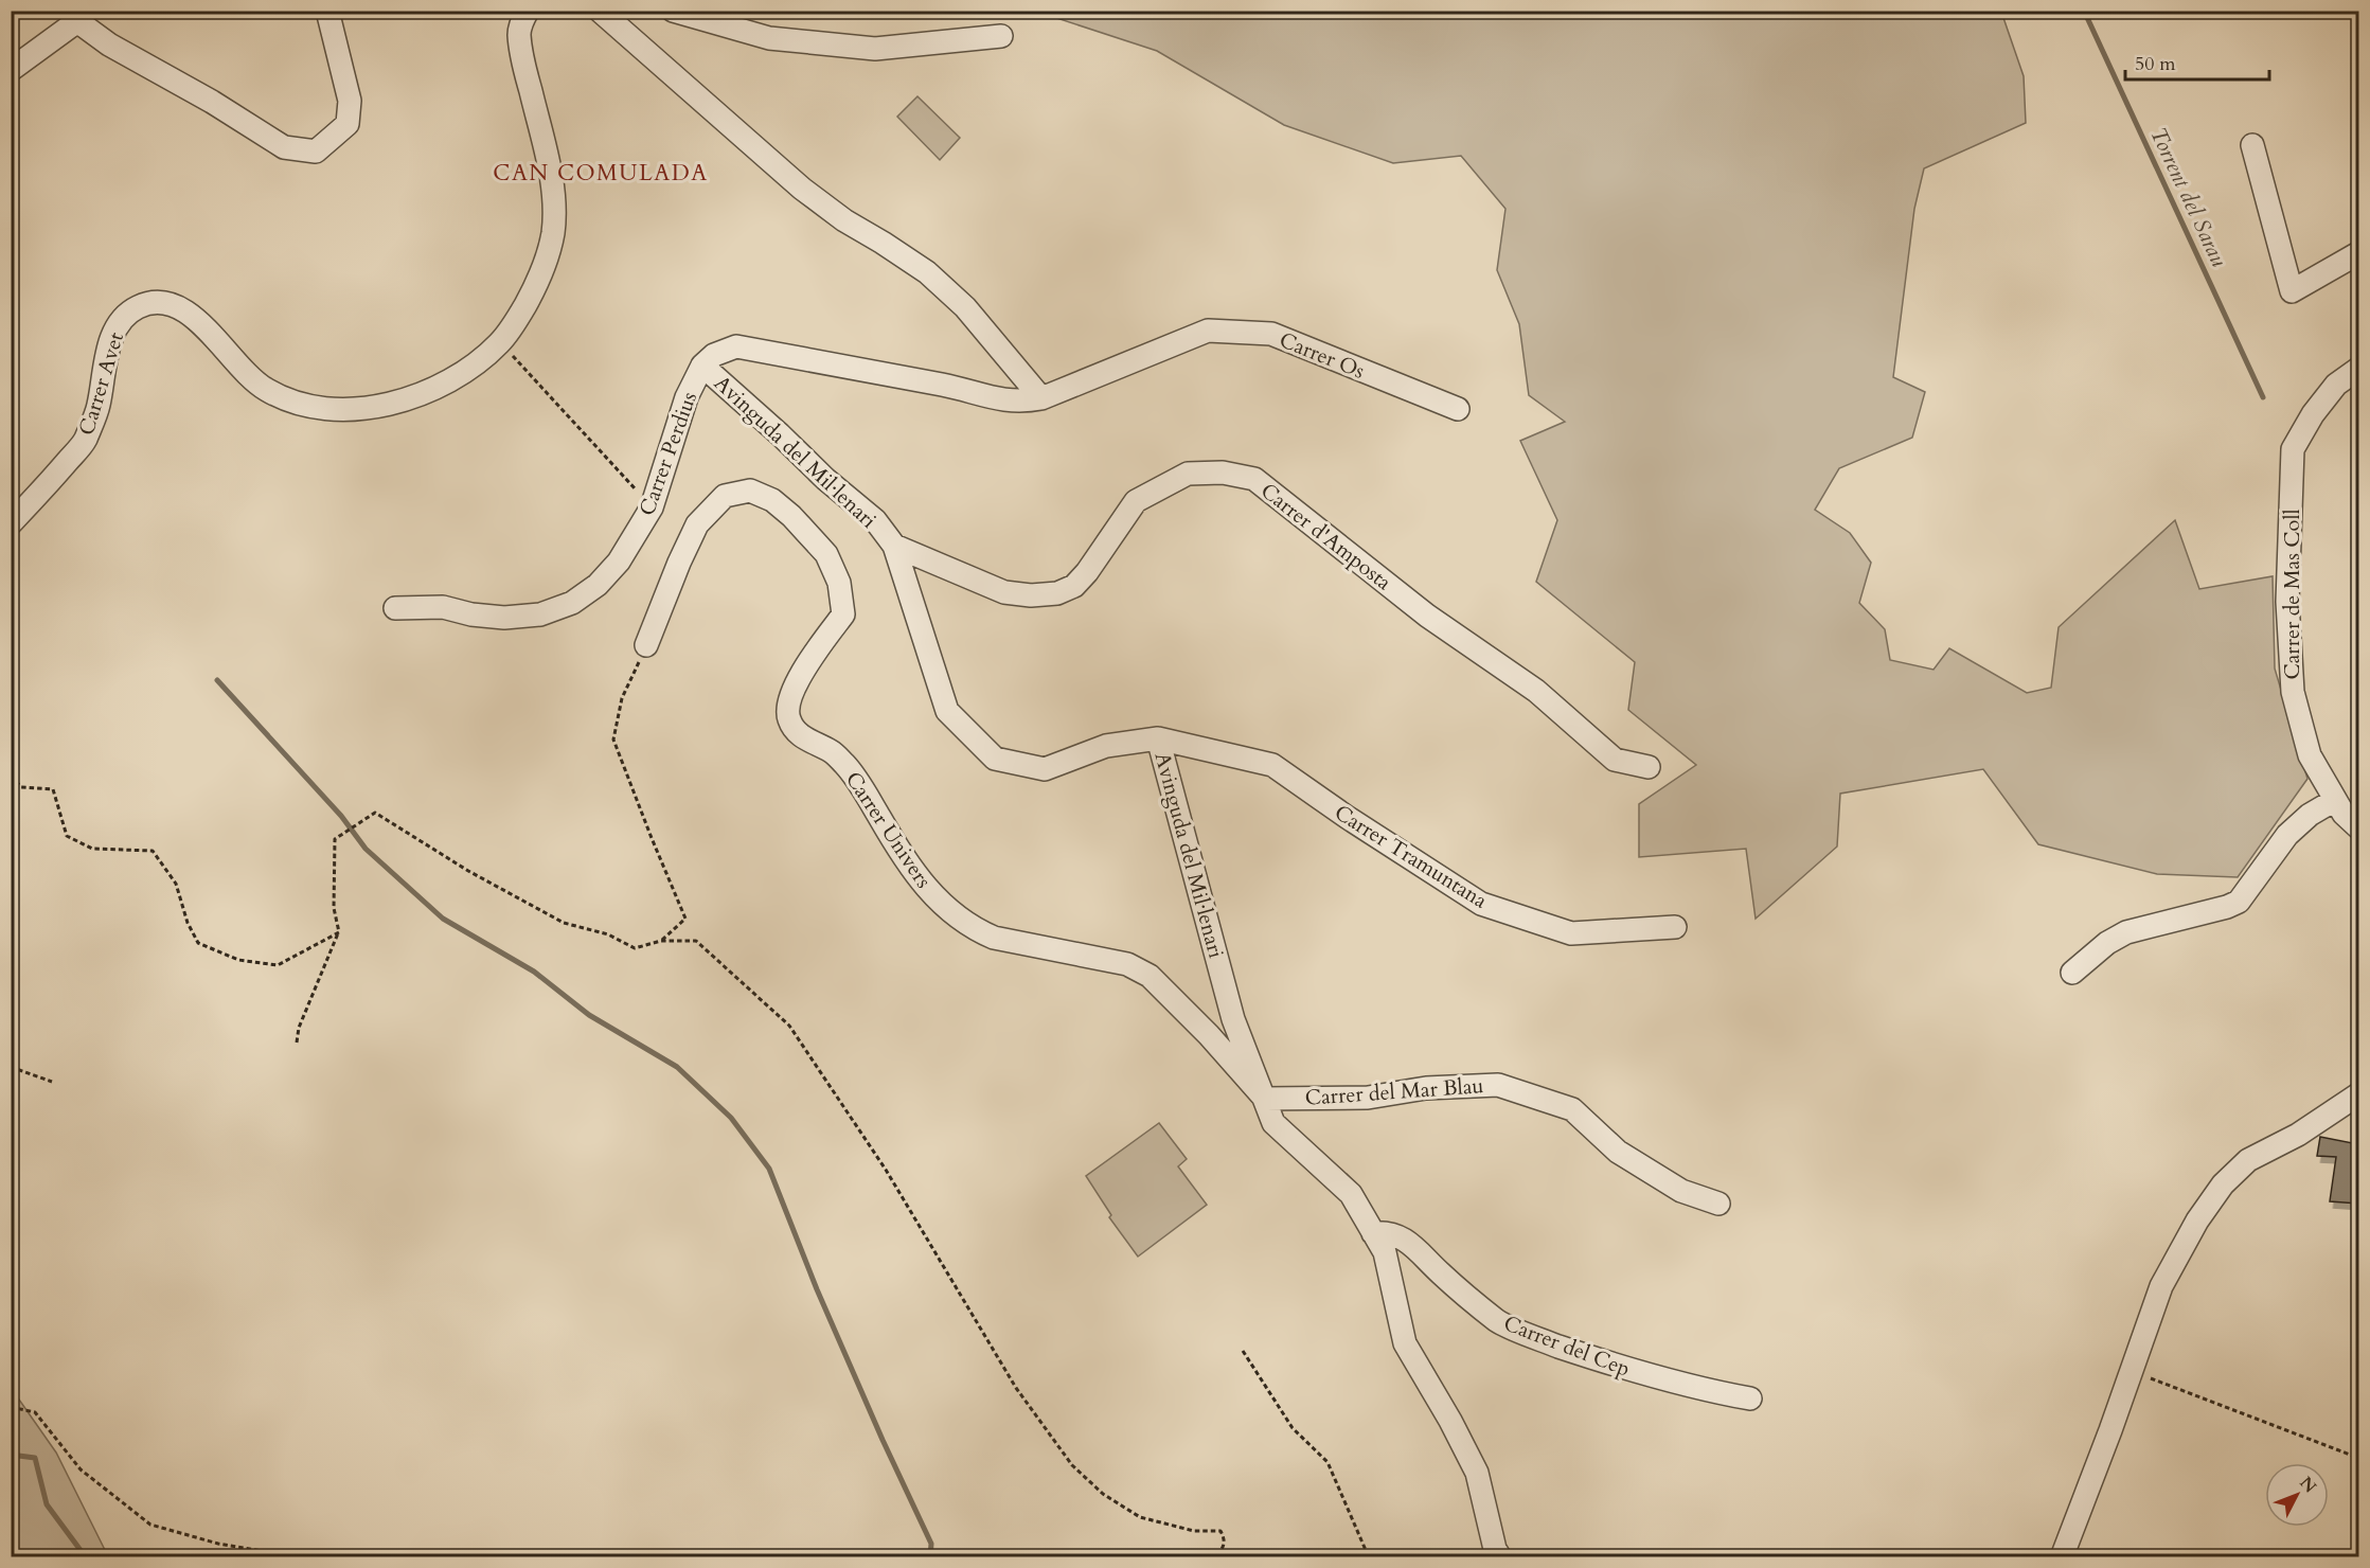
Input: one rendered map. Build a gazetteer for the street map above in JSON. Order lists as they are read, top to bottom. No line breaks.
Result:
{"streets":{"street":["Carrer Os","Carrer Avet","Avinguda del Mil·lenari","Carrer Perdius","Carrer d'Amposta","Carrer de Mas Coll","Carrer Univers","Carrer Tramuntana","Carrer del Mar Blau","Carrer del Cep"]},"crossings":[["Carrer Os","Avinguda del Mil·lenari"],["Avinguda del Mil·lenari","Carrer Perdius"],["Avinguda del Mil·lenari","Carrer d'Amposta"],["Avinguda del Mil·lenari","Carrer Univers"],["Avinguda del Mil·lenari","Carrer Tramuntana"],["Avinguda del Mil·lenari","Carrer del Mar Blau"],["Avinguda del Mil·lenari","Carrer del Cep"],["Carrer Univers","Carrer del Mar Blau"]],"districts":["CAN COMULADA"],"water":["Torrent del Sarau"],"scale_bar":"50 m","north":"top right"}
